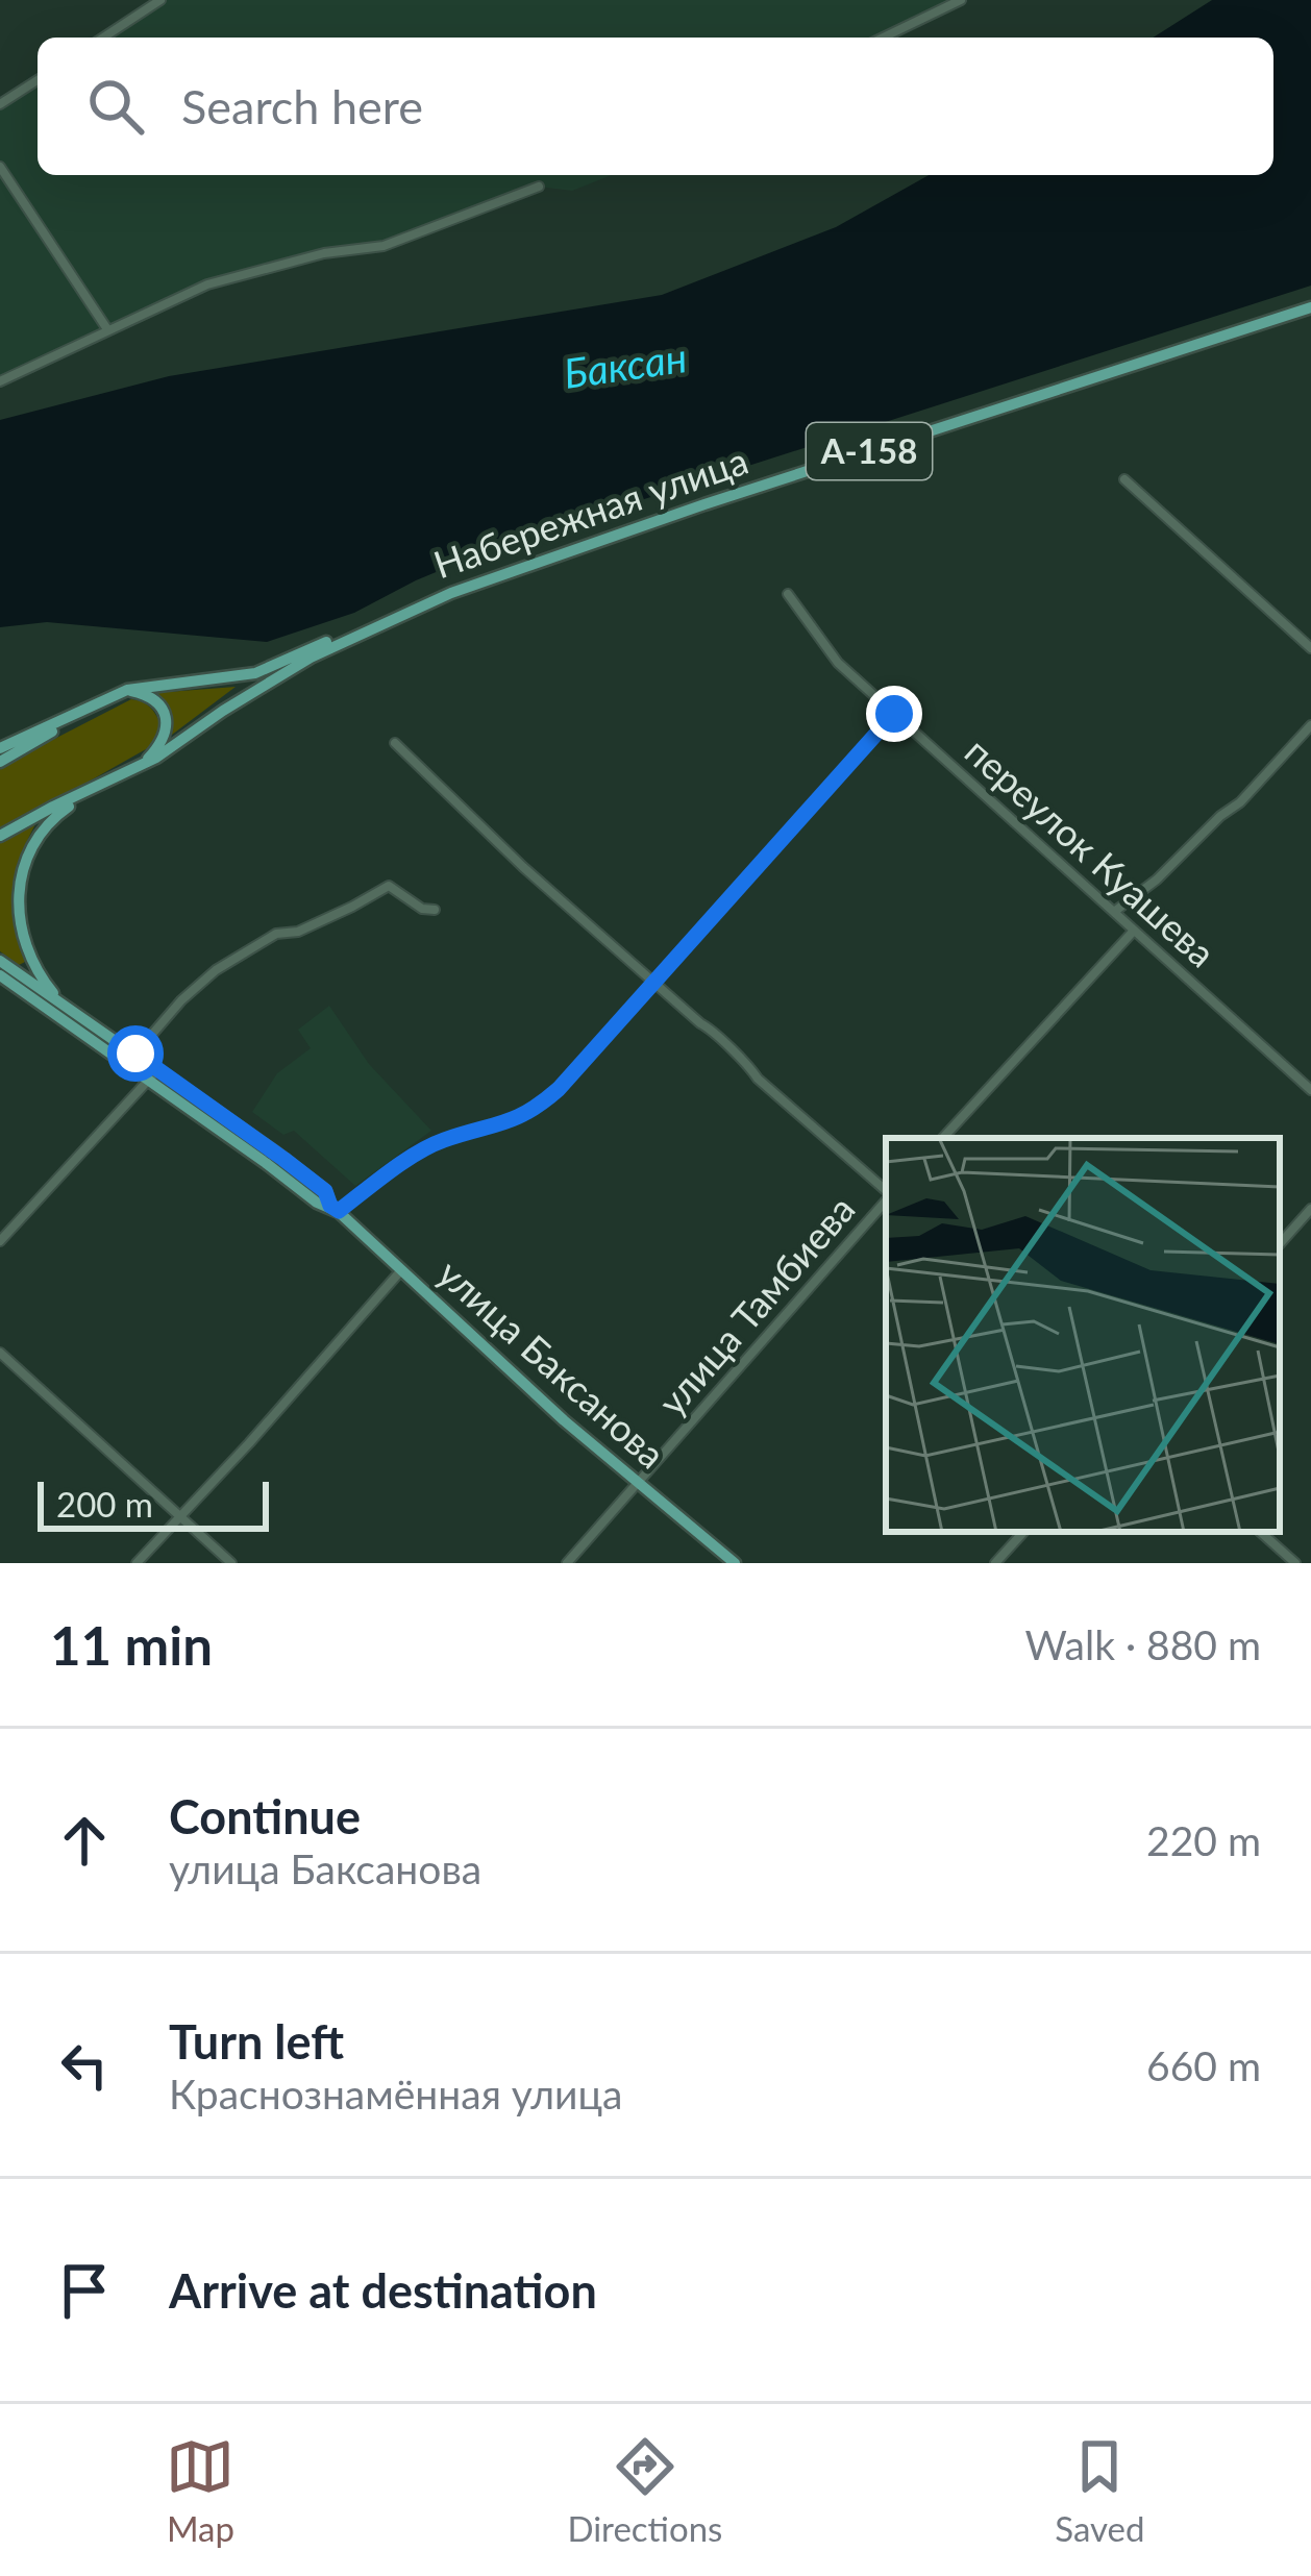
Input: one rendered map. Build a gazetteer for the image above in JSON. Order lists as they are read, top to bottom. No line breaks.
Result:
{"streets":{"main road":["А-158","Набережная улица","улица Баксанова"],"street":["переулок Куашева","улица Тамбиева"]},"crossings":[["А-158","Набережная улица"],["улица Тамбиева","улица Баксанова"]],"water":["Баксан"],"scale_bar":"200 m","page":{"search":"Search here","scale":"200 m","heading":["11 min","Walk · 880 m"],"list":[["Continue","улица Баксанова","220 m"],["Turn left","Краснознамённая улица","660 m"],"Arrive at destination"],"nav":["Map","Directions","Saved"]}}
